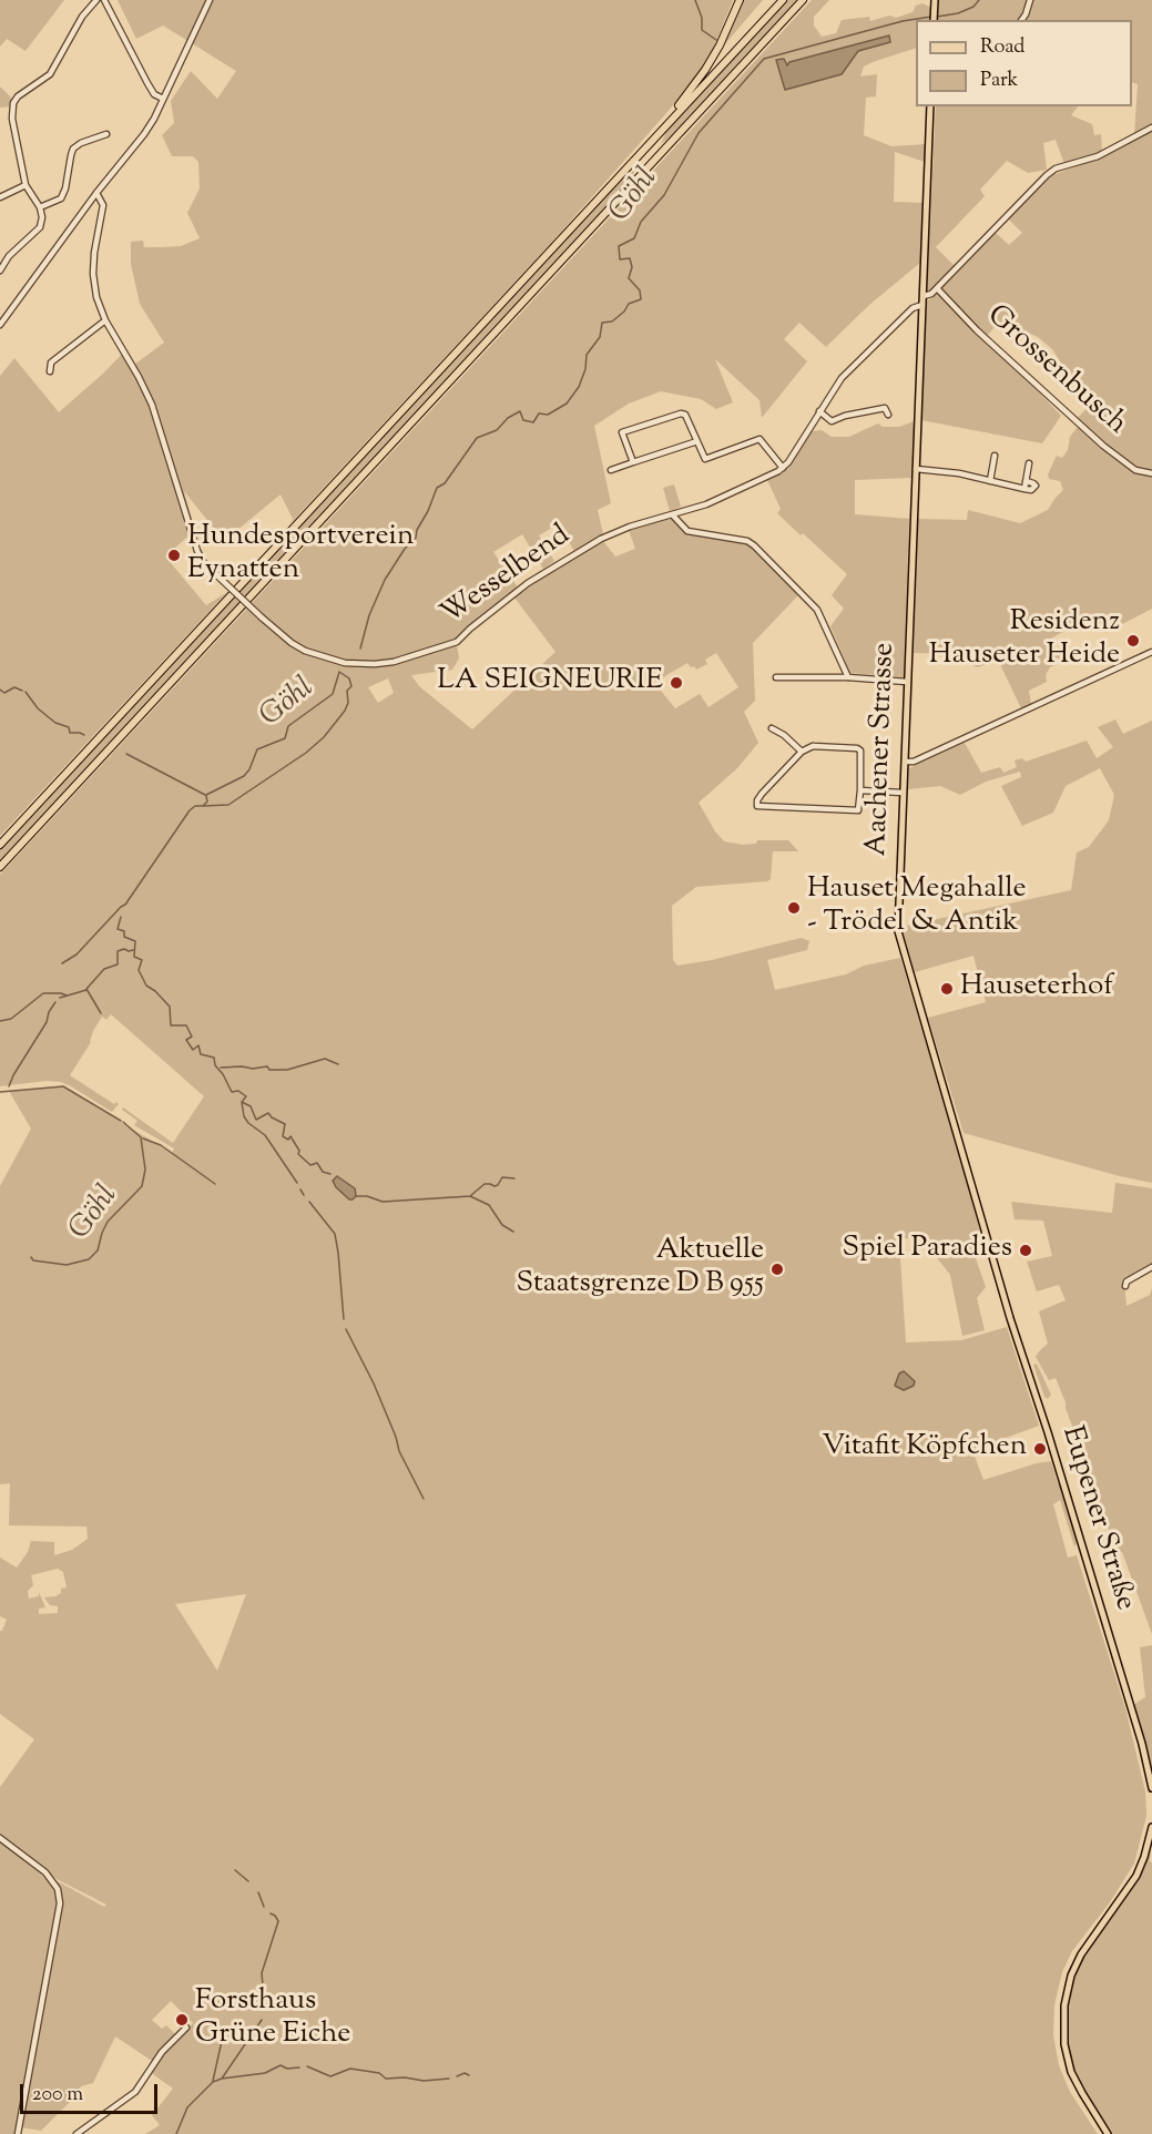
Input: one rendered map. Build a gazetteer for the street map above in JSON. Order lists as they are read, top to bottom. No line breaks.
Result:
{"streets":{"main road":["Aachener Strasse","Eupener Straße"],"street":["Grossenbusch","Wesselbend"]},"crossings":[["Wesselbend","Aachener Strasse"],["Aachener Strasse","Eupener Straße"]],"water":["Göhl"],"places":["Hundesportverein Eynatten","Residenz Hauseter Heide","LA SEIGNEURIE","Hauset Megahalle - Trödel & Antik","Hauseterhof","Spiel Paradies","Aktuelle Staatsgrenze D B 955","Vitafit Köpfchen","Forsthaus Grüne Eiche"],"legend":["Road","Park"],"scale_bar":"200 m"}
